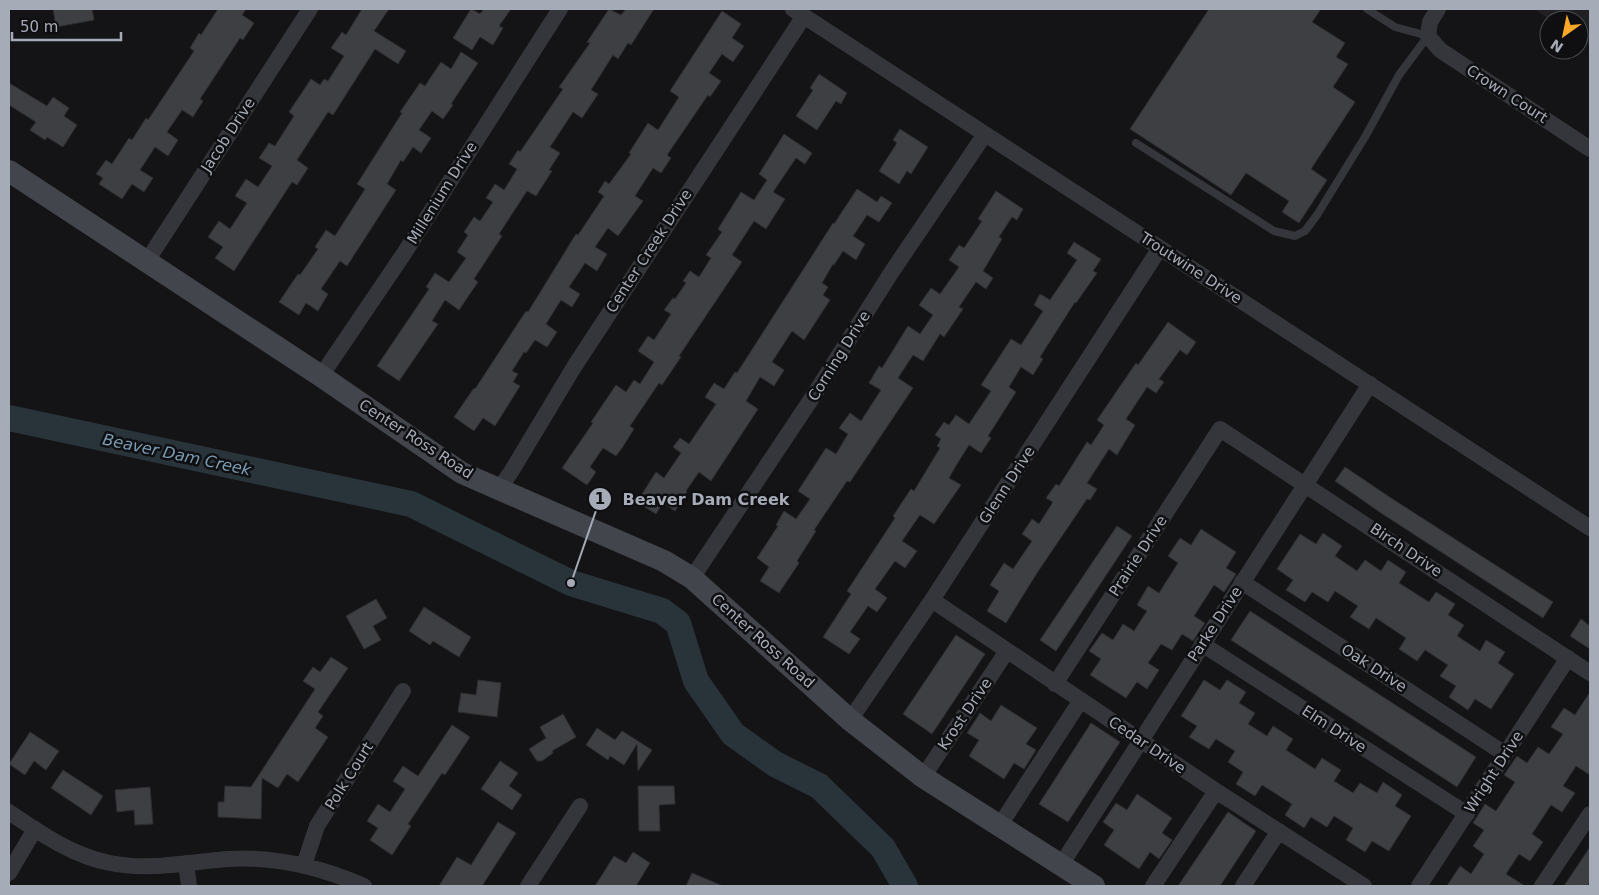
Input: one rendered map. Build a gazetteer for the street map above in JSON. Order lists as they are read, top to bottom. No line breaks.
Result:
{"streets":{"street":["Crown Court","Jacob Drive","Millenium Drive","Center Creek Drive","Troutwine Drive","Corning Drive","Center Ross Road","Glenn Drive","Birch Drive","Prairie Drive","Parke Drive","Oak Drive","Krost Drive","Elm Drive","Cedar Drive","Wright Drive","Polk Court"]},"crossings":[["Jacob Drive","Center Ross Road"],["Millenium Drive","Center Ross Road"],["Center Creek Drive","Troutwine Drive"],["Center Creek Drive","Center Ross Road"],["Troutwine Drive","Corning Drive"],["Troutwine Drive","Glenn Drive"],["Troutwine Drive","Parke Drive"],["Corning Drive","Center Ross Road"],["Center Ross Road","Glenn Drive"],["Center Ross Road","Parke Drive"],["Center Ross Road","Krost Drive"],["Glenn Drive","Cedar Drive"],["Birch Drive","Prairie Drive"],["Birch Drive","Parke Drive"],["Birch Drive","Wright Drive"],["Prairie Drive","Cedar Drive"],["Parke Drive","Oak Drive"],["Parke Drive","Elm Drive"],["Parke Drive","Cedar Drive"],["Oak Drive","Wright Drive"],["Krost Drive","Cedar Drive"],["Elm Drive","Wright Drive"]],"water":["Beaver Dam Creek"],"places":["Beaver Dam Creek"],"scale_bar":"50 m","north":"bottom left"}
